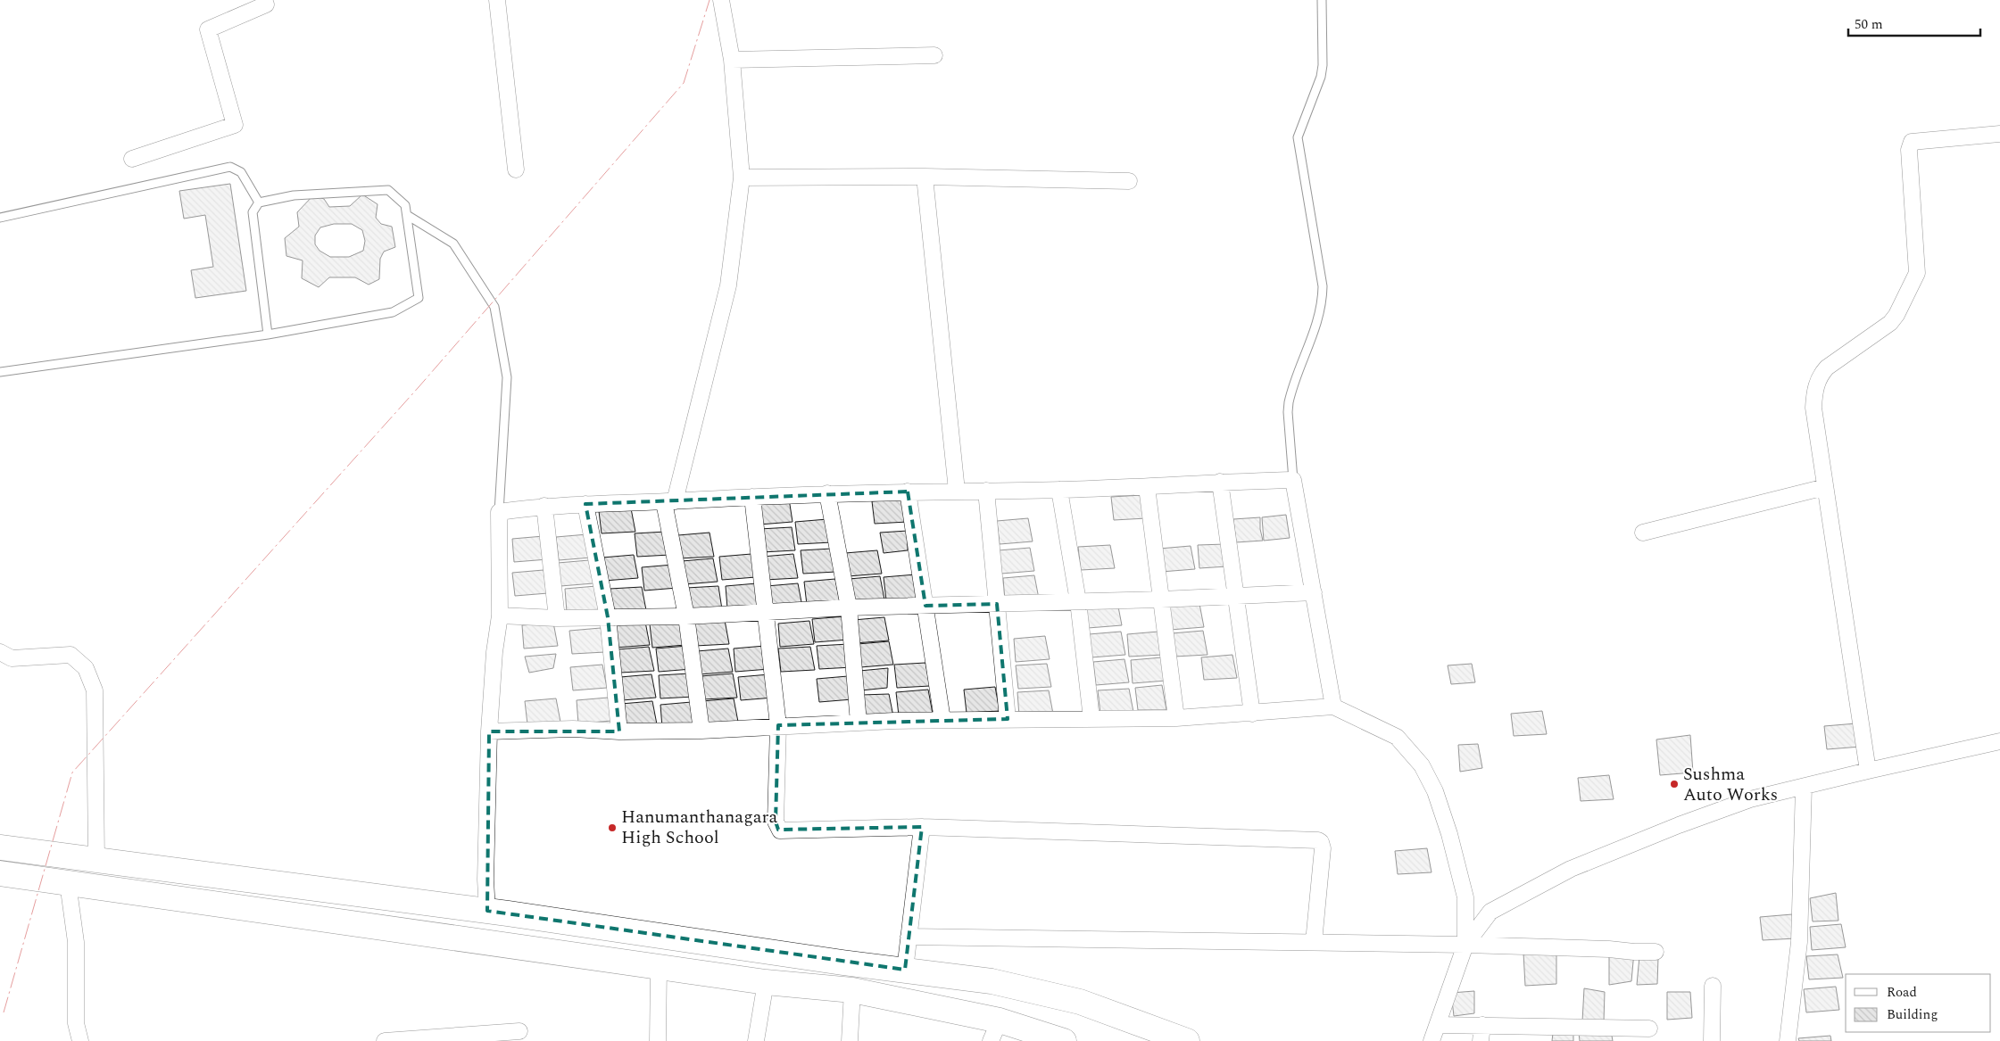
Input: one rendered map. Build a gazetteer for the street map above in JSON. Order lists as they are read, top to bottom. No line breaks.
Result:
{"places":["Sushma Auto Works","Hanumanthanagara High School"],"legend":["Road","Building"],"scale_bar":"50 m"}
